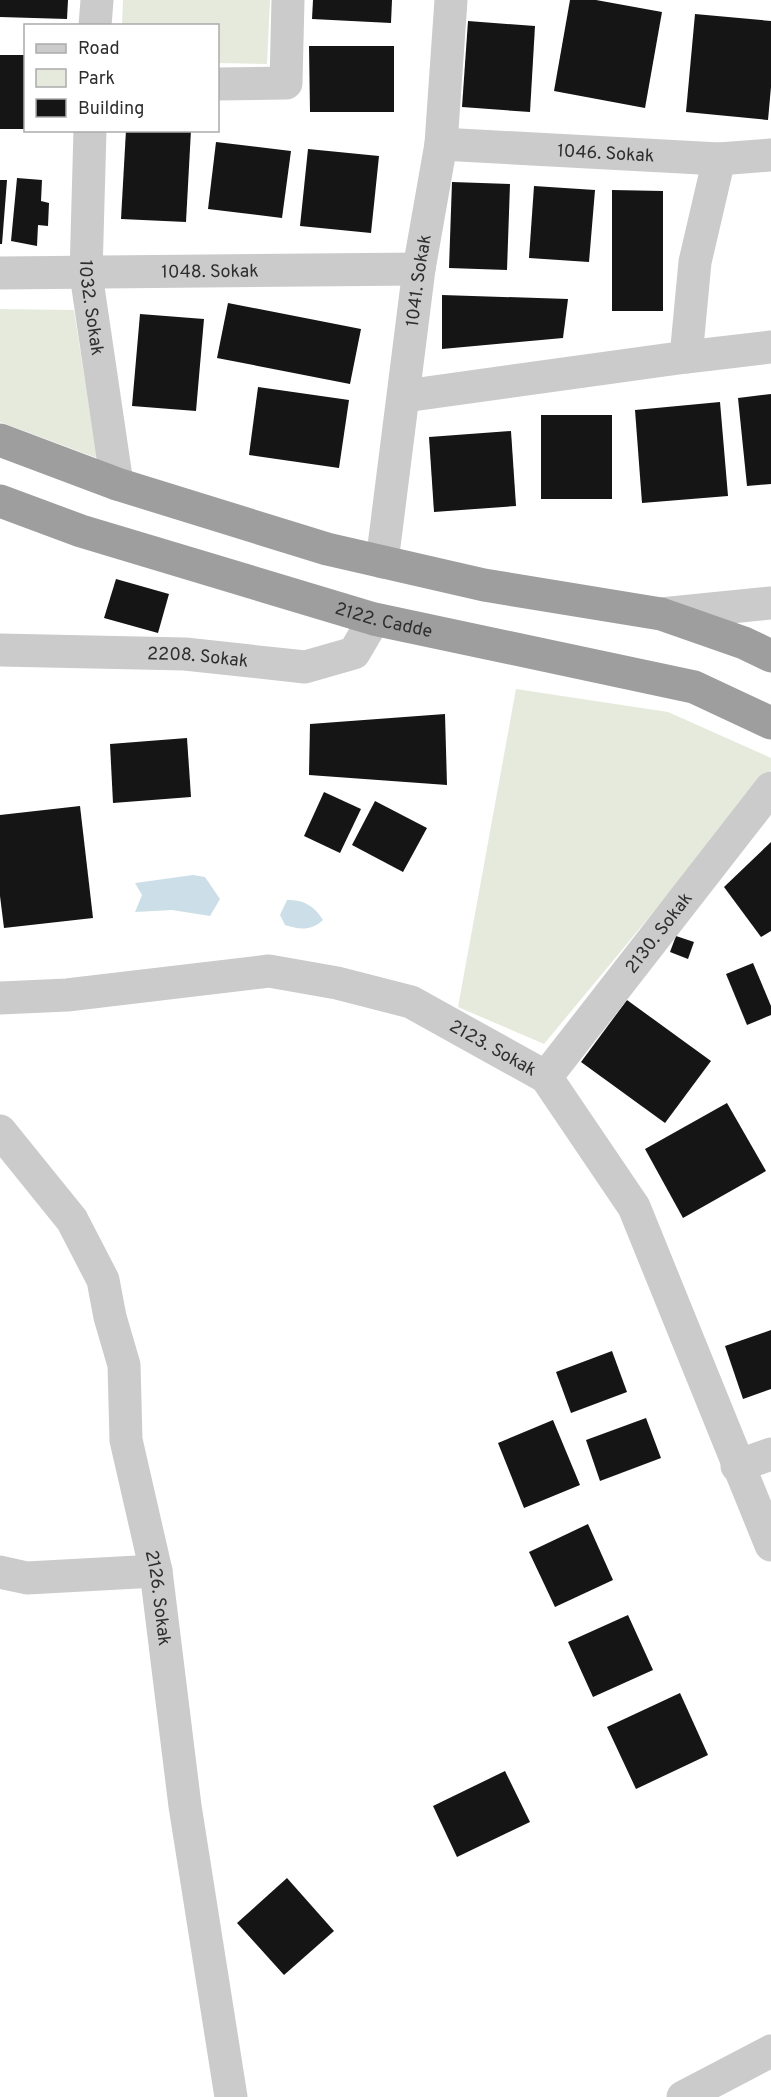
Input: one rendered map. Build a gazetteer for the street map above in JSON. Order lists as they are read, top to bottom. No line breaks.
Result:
{"streets":{"highway":["2122. Cadde"],"street":["1046. Sokak","1048. Sokak","1041. Sokak","1032. Sokak","2208. Sokak","2130. Sokak","2123. Sokak","2126. Sokak"]},"crossings":[["1046. Sokak","1041. Sokak"],["1048. Sokak","1041. Sokak"],["1048. Sokak","1032. Sokak"],["2122. Cadde","2208. Sokak"],["2130. Sokak","2123. Sokak"]],"legend":["Road","Park","Building"]}
